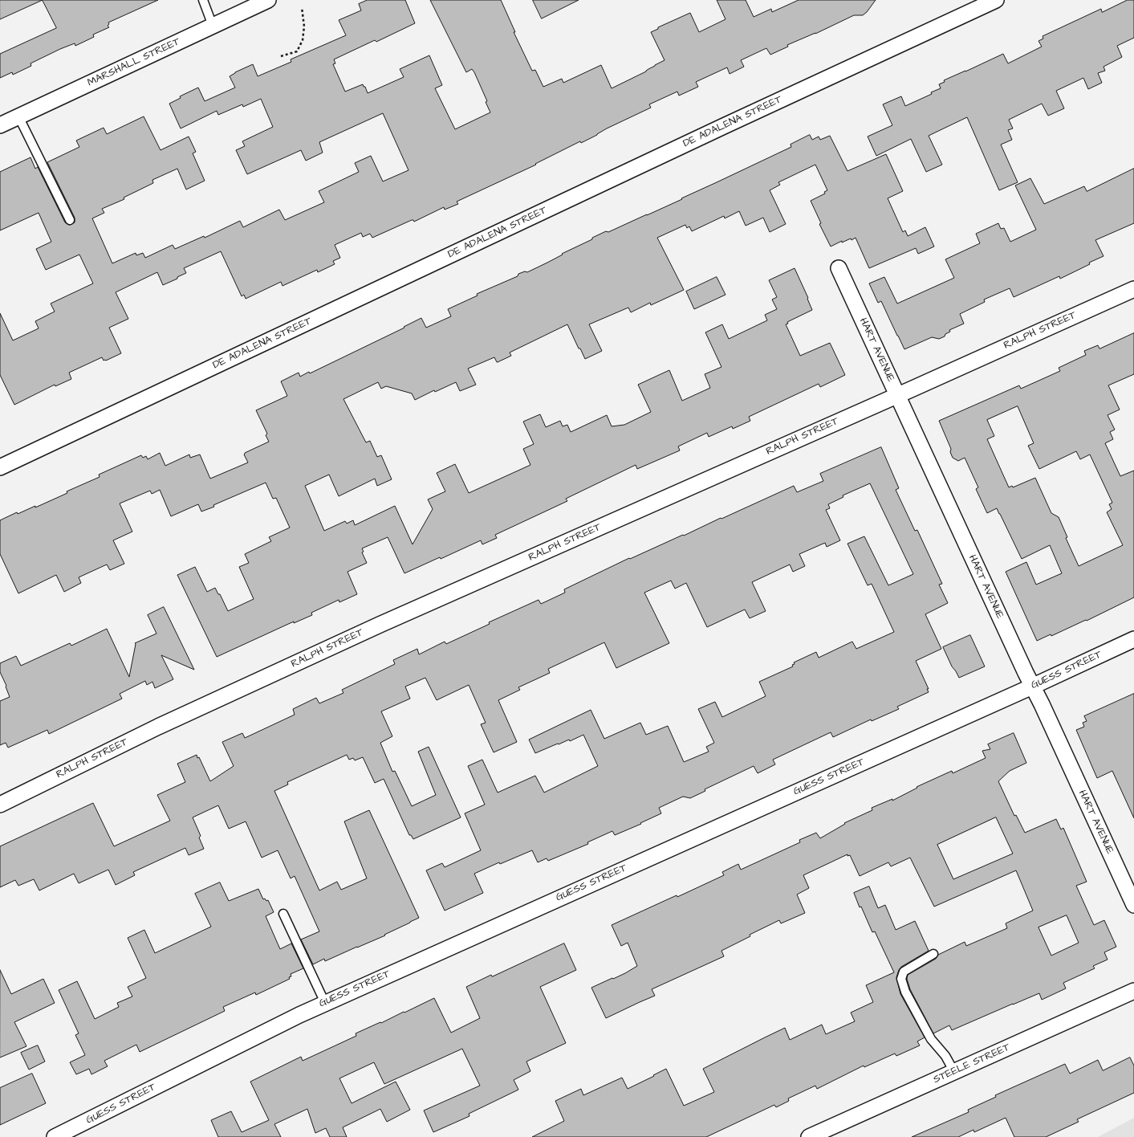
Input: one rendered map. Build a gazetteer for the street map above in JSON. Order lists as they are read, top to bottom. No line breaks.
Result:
{"streets":{"street":["MARSHALL STREET","DE ADALENA STREET","RALPH STREET","HART AVENUE","GUESS STREET","STEELE STREET"]},"crossings":[["RALPH STREET","HART AVENUE"],["HART AVENUE","GUESS STREET"]]}
